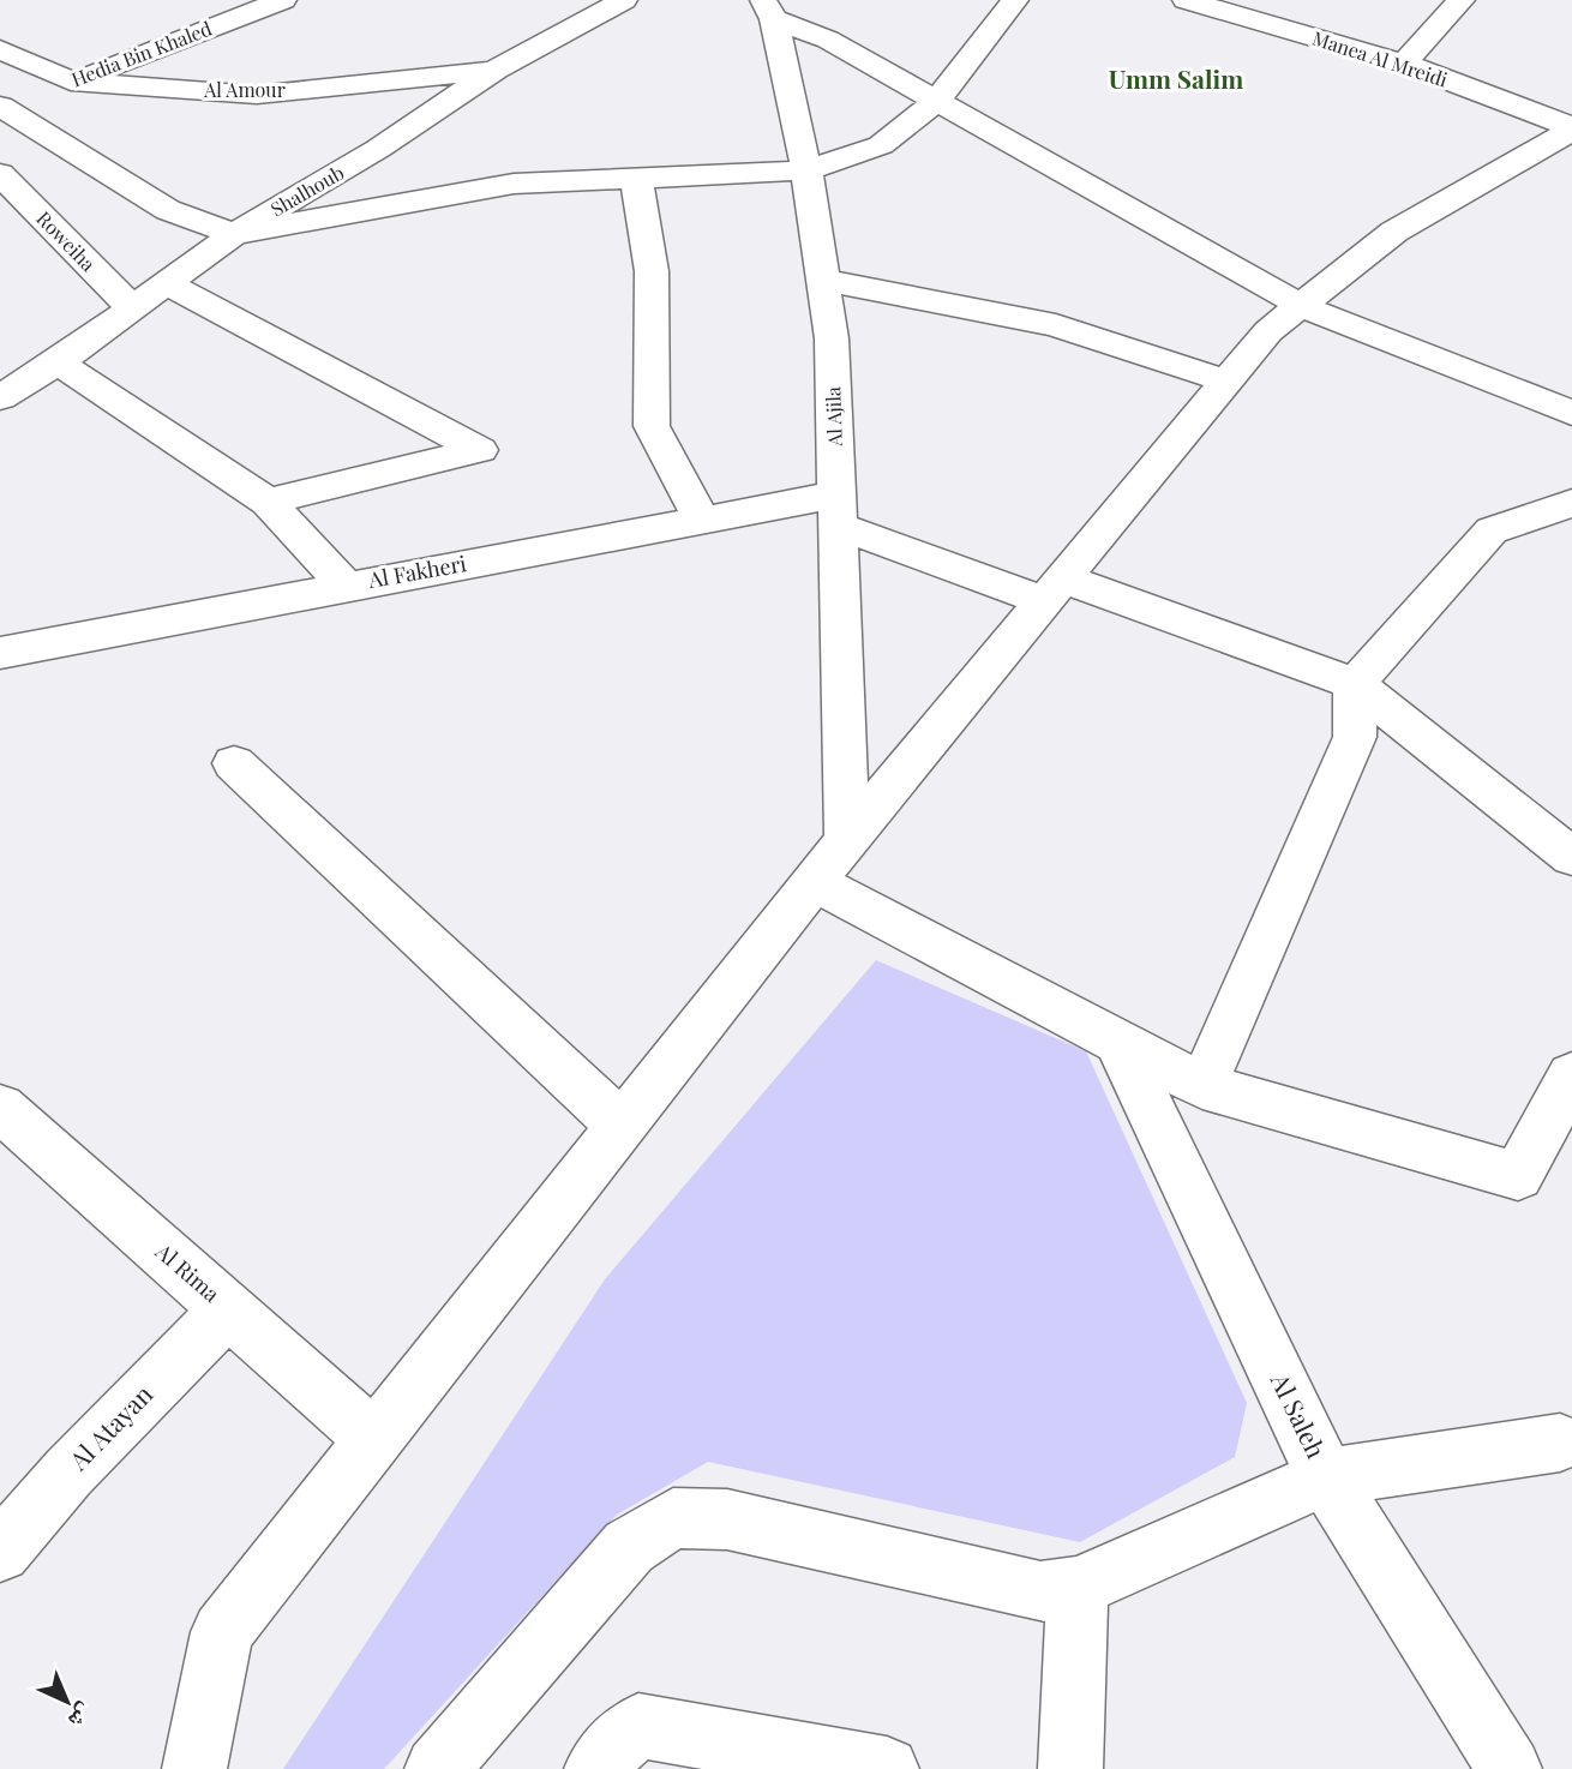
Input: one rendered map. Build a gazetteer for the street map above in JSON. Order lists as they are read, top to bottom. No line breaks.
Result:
{"streets":{"street":["Hedia Bin Khaled","Manea Al Mreidi","Al Amour","Shalhoub","Roweiha","Al Ajila","Al Fakheri","Al Rima","Al Saleh","Al Atayan"]},"crossings":[["Hedia Bin Khaled","Al Amour"],["Al Amour","Shalhoub"],["Shalhoub","Roweiha"],["Al Ajila","Al Fakheri"],["Al Rima","Al Atayan"]],"districts":["Umm Salim"],"north":"bottom right"}
